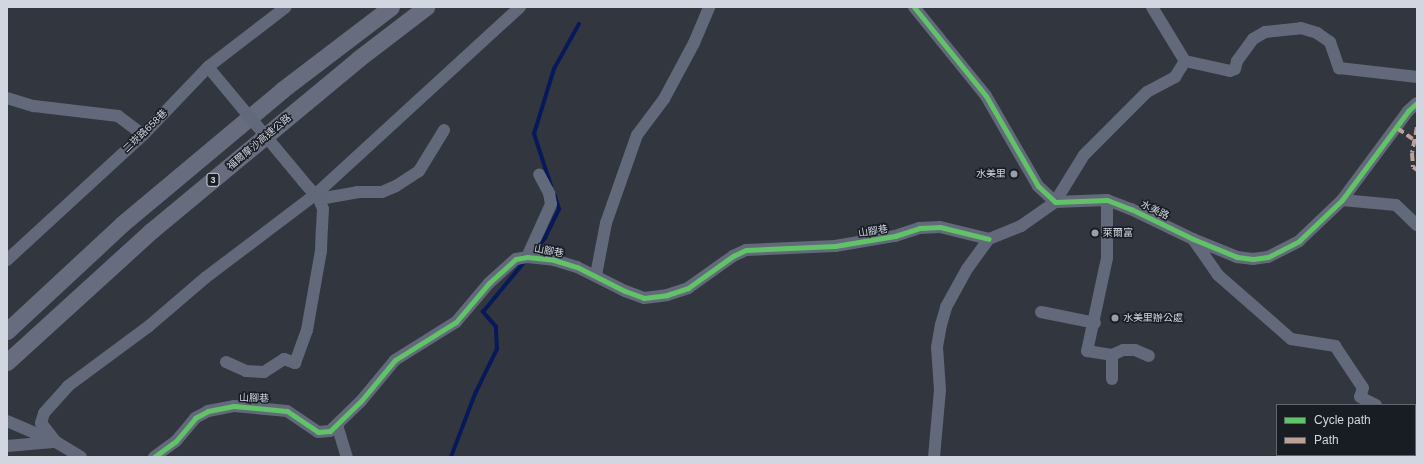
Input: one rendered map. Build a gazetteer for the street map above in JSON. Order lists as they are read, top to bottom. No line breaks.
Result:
{"streets":{"highway":["福爾摩沙高速公路","3"],"street":["二崁路658巷","水美路","山腳巷"]},"places":["水美里","萊爾富","水美里辦公處"],"legend":["Cycle path","Path"]}
